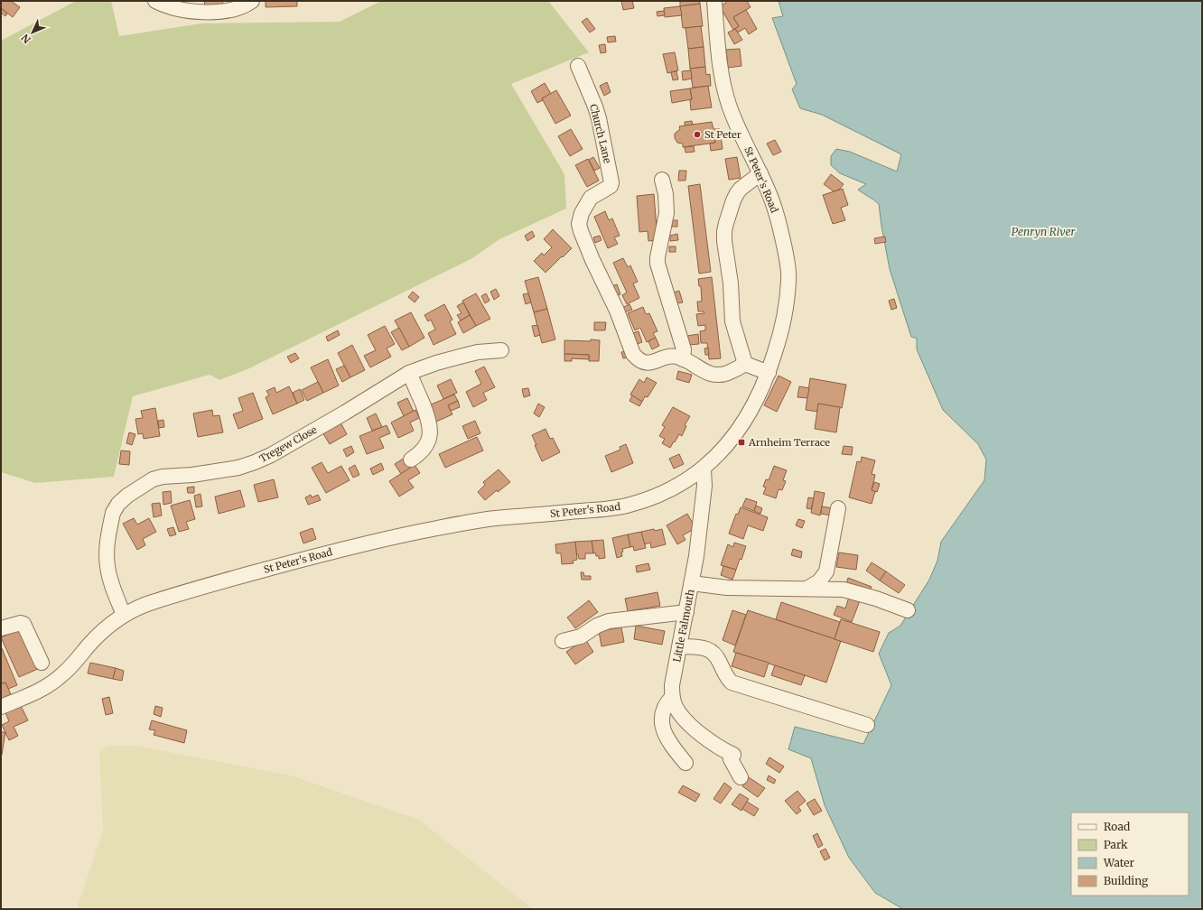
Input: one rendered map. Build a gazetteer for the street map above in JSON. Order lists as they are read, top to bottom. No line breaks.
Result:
{"streets":{"street":["Church Lane","St Peter's Road","Tregew Close","Little Falmouth"]},"crossings":[["St Peter's Road","Tregew Close"],["St Peter's Road","Little Falmouth"]],"water":["Penryn River"],"places":{"other":["St Peter"],"transit":["Arnheim Terrace"]},"legend":["Road","Park","Water","Building"],"north":"bottom left"}
